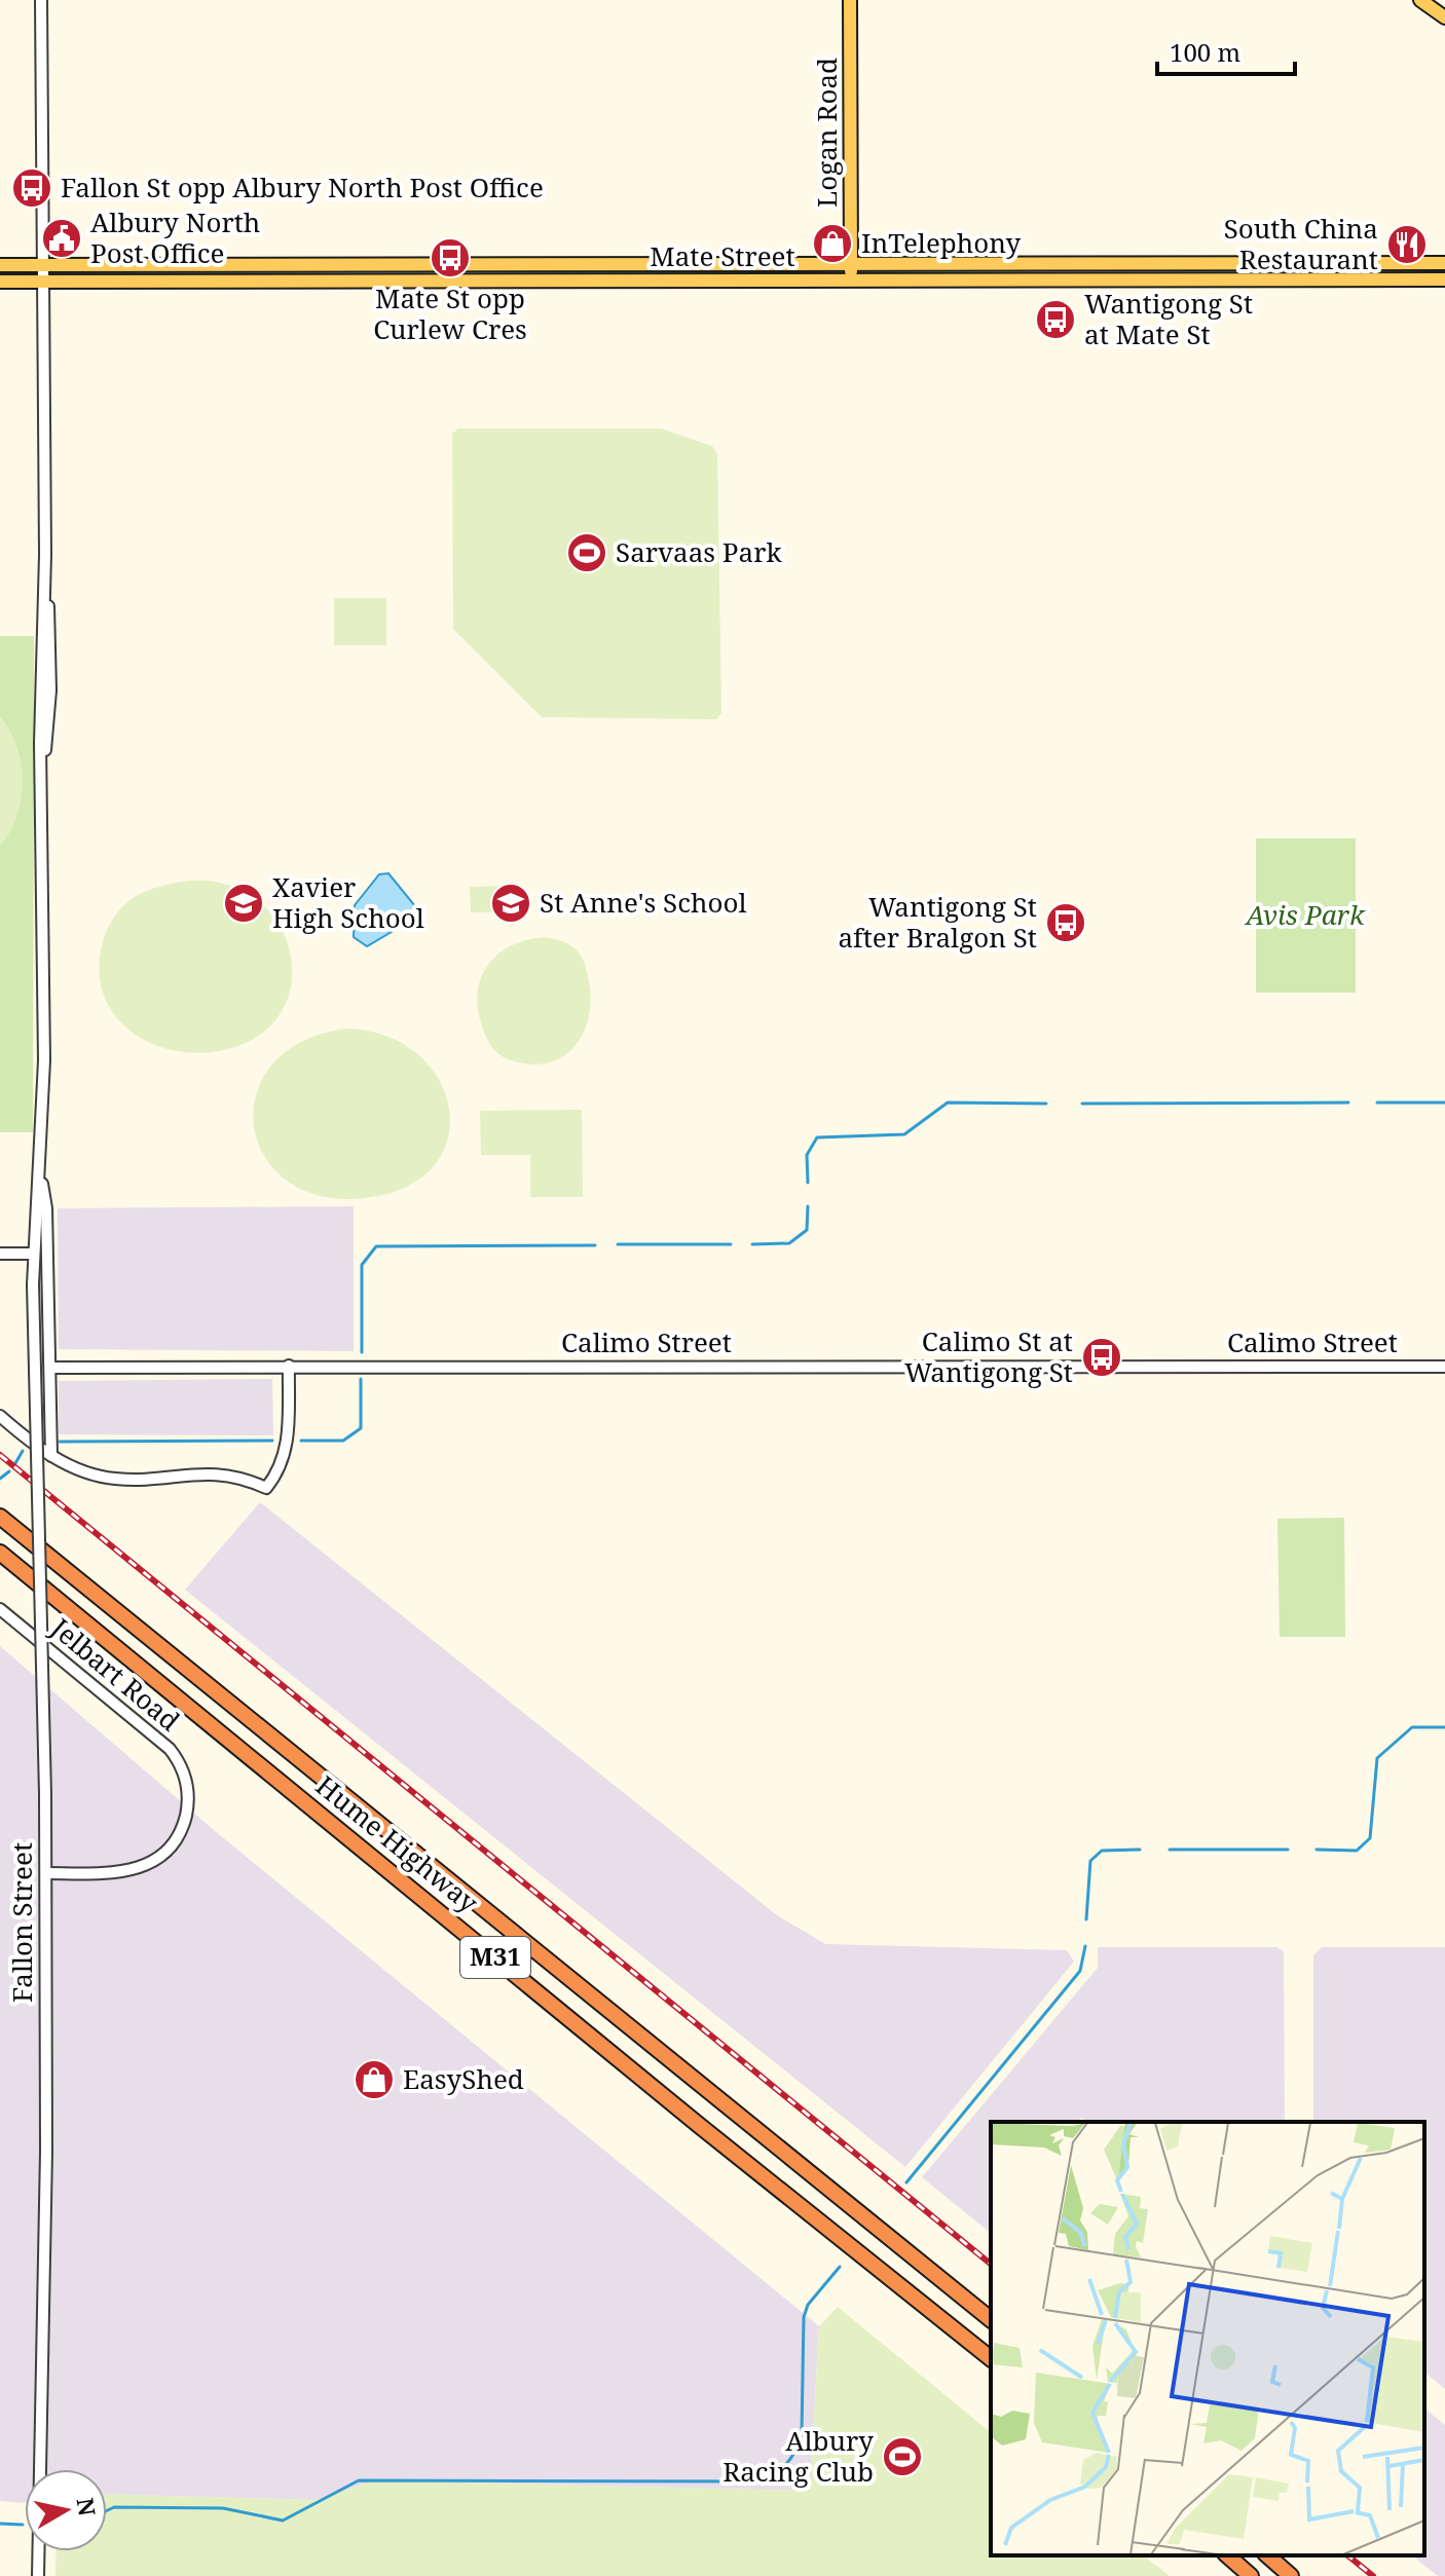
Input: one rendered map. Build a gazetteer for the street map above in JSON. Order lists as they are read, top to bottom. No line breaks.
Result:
{"streets":{"highway":["Hume Highway","M31"],"main road":["Logan Road","Mate Street"],"street":["Calimo Street","Jelbart Road","Fallon Street"]},"crossings":[["Logan Road","Mate Street"],["Mate Street","Fallon Street"],["Jelbart Road","Fallon Street"]],"parks":["Avis Park"],"places":{"bus stop":["Fallon St opp Albury North Post Office","Mate St opp Curlew Cres","Wantigong St at Mate St","Wantigong St after Bralgon St","Calimo St at Wantigong St"],"public building":["Albury North Post Office"],"shop":["InTelephony","EasyShed"],"restaurant":["South China Restaurant"],"sports":["Sarvaas Park","Albury Racing Club"],"school or university":["Xavier High School","St Anne's School"]},"scale_bar":"100 m","north":"right"}
